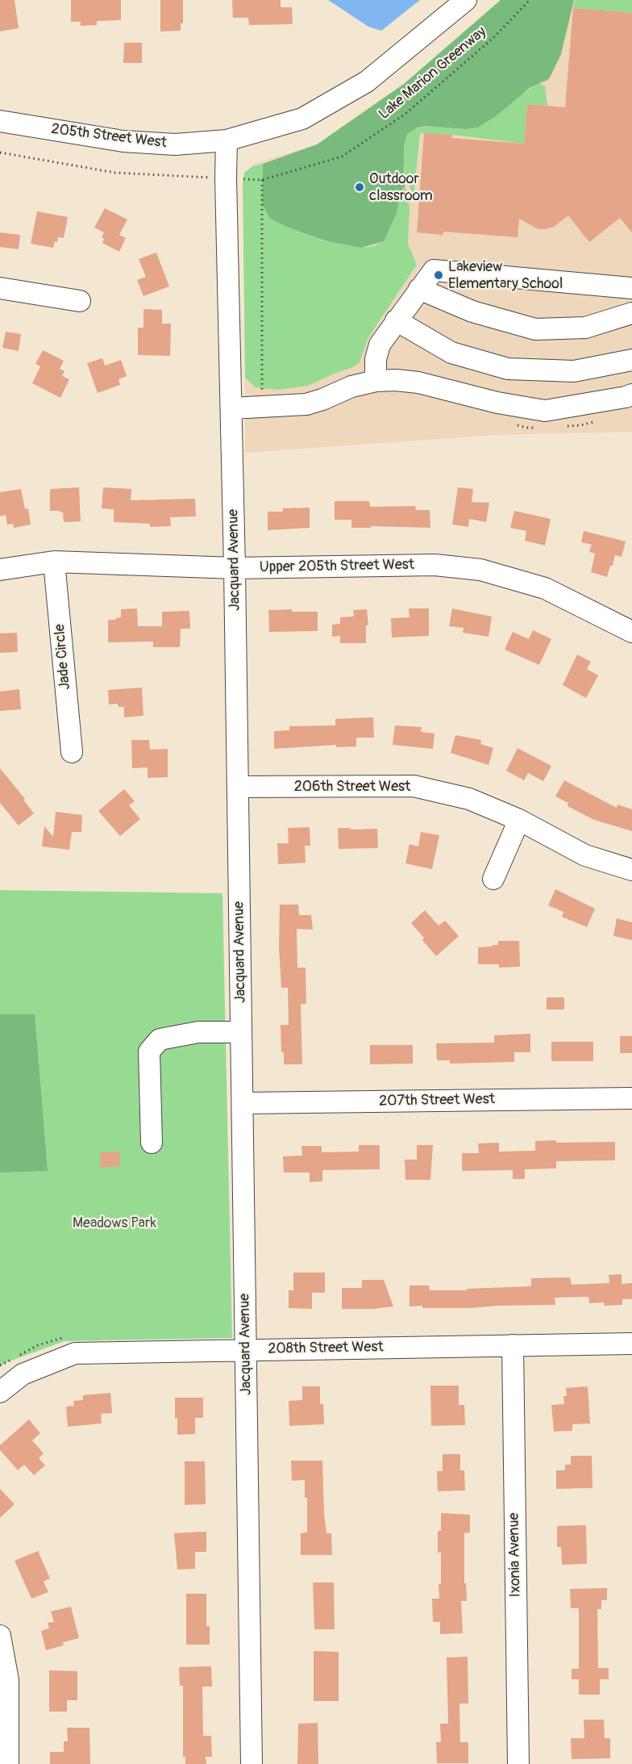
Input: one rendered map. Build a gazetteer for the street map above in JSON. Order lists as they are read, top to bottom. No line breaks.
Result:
{"streets":{"street":["205th Street West","Jacquard Avenue","Upper 205th Street West","Jade Circle","206th Street West","207th Street West","208th Street West","Ixonia Avenue"],"path":["Lake Marion Greenway"]},"crossings":[["Lake Marion Greenway","Jacquard Avenue"],["205th Street West","Jacquard Avenue"],["Jacquard Avenue","Upper 205th Street West"],["Jacquard Avenue","206th Street West"],["Jacquard Avenue","207th Street West"],["Jacquard Avenue","208th Street West"],["Upper 205th Street West","Jade Circle"],["208th Street West","Ixonia Avenue"]],"parks":["Meadows Park"],"places":["Outdoor classroom","Lakeview Elementary School"]}
